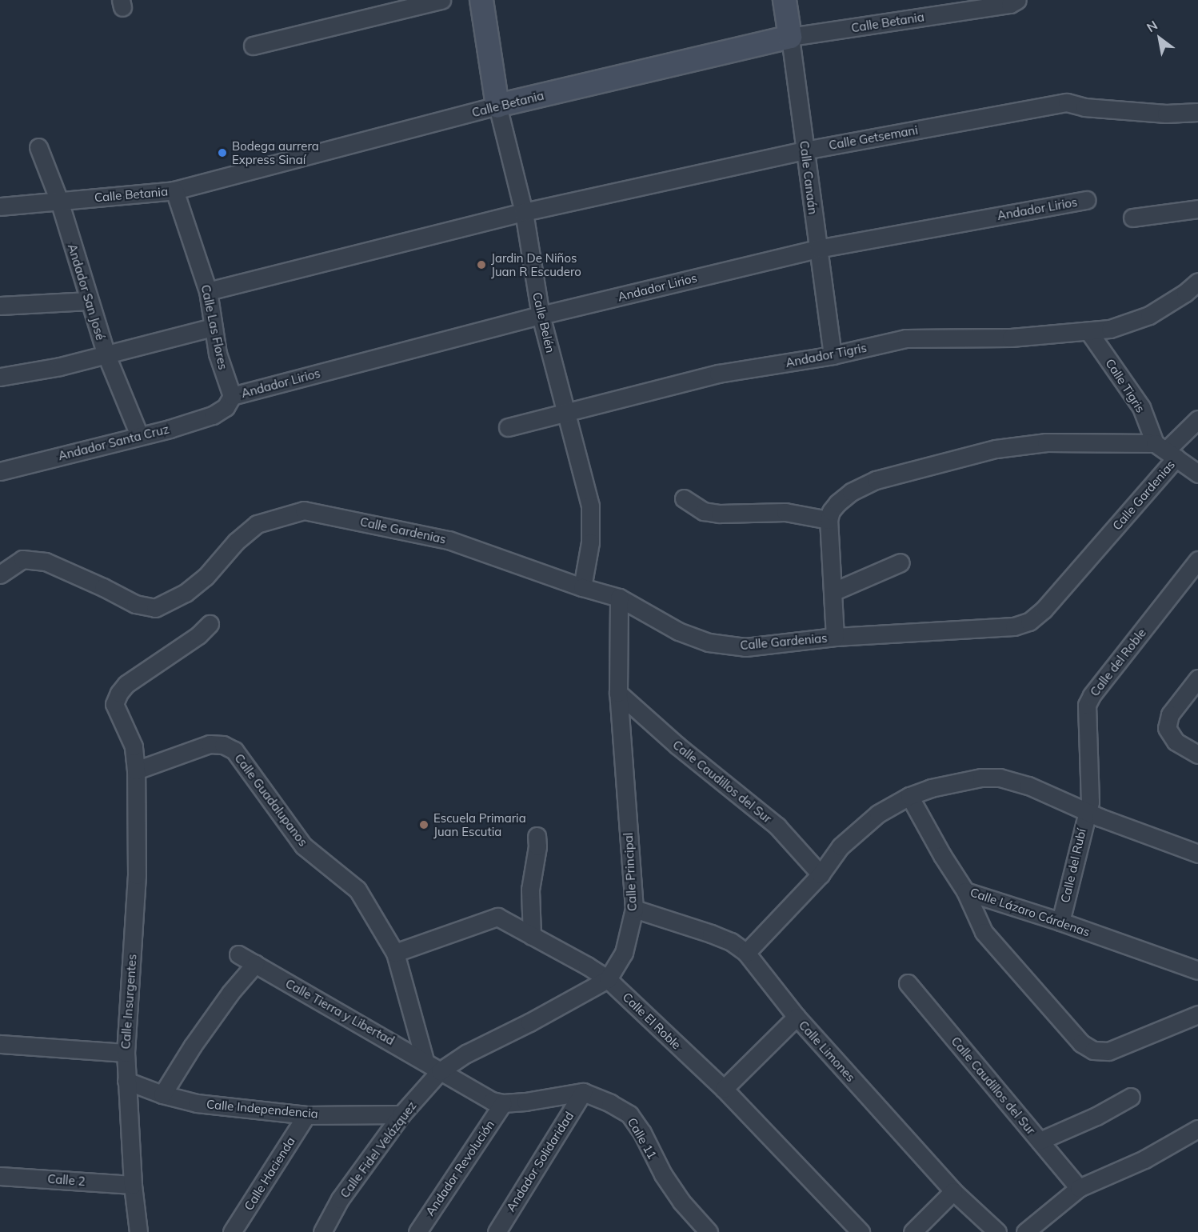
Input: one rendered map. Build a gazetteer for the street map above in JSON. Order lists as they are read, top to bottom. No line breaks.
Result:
{"streets":{"street":["Calle Betania","Calle Getsemani","Calle Canaán","Andador Lirios","Andador San José","Calle Belén","Calle Las Flores","Andador Tigris","Calle Tigris","Andador Santa Cruz","Calle Gardenias","Calle del Roble","Calle Caudillos del Sur","Calle Guadalupanos","Calle del Rubí","Calle Principal","Calle Lázaro Cárdenas","Calle Insurgentes","Calle Tierra y Libertad","Calle El Roble","Calle Limones","Calle Independencia","Calle 11","Calle Fidel Velázquez","Andador Solidaridad","Andador Revolución","Calle Hacienda","Calle 2"]},"crossings":[["Calle Betania","Calle Canaán"],["Calle Betania","Andador San José"],["Calle Betania","Calle Belén"],["Calle Betania","Calle Las Flores"],["Calle Getsemani","Calle Canaán"],["Calle Getsemani","Calle Belén"],["Calle Canaán","Andador Lirios"],["Calle Canaán","Andador Tigris"],["Andador Lirios","Calle Belén"],["Andador Lirios","Calle Las Flores"],["Andador Lirios","Andador Santa Cruz"],["Andador San José","Andador Santa Cruz"],["Calle Belén","Andador Tigris"],["Calle Belén","Calle Gardenias"],["Calle Las Flores","Andador Santa Cruz"],["Andador Tigris","Calle Tigris"],["Calle Tigris","Calle Gardenias"],["Calle Gardenias","Calle Principal"],["Calle del Roble","Calle del Rubí"],["Calle Caudillos del Sur","Calle Principal"],["Calle Guadalupanos","Calle Insurgentes"],["Calle Guadalupanos","Calle Tierra y Libertad"],["Calle Guadalupanos","Calle El Roble"],["Calle del Rubí","Calle Lázaro Cárdenas"],["Calle Principal","Calle Tierra y Libertad"],["Calle Principal","Calle El Roble"],["Calle Principal","Calle Limones"],["Calle Principal","Calle 11"],["Calle Principal","Calle Fidel Velázquez"],["Calle Insurgentes","Calle Independencia"],["Calle Insurgentes","Calle 2"],["Calle Tierra y Libertad","Calle 11"],["Calle Tierra y Libertad","Calle Fidel Velázquez"],["Calle Independencia","Calle Fidel Velázquez"],["Calle Independencia","Calle Hacienda"],["Calle 11","Calle Fidel Velázquez"],["Calle 11","Andador Solidaridad"],["Calle 11","Andador Revolución"]],"places":["Bodega aurrera Express Sinaí","Jardin De Niños Juan R Escudero","Escuela Primaria Juan Escutia"],"north":"top left"}
